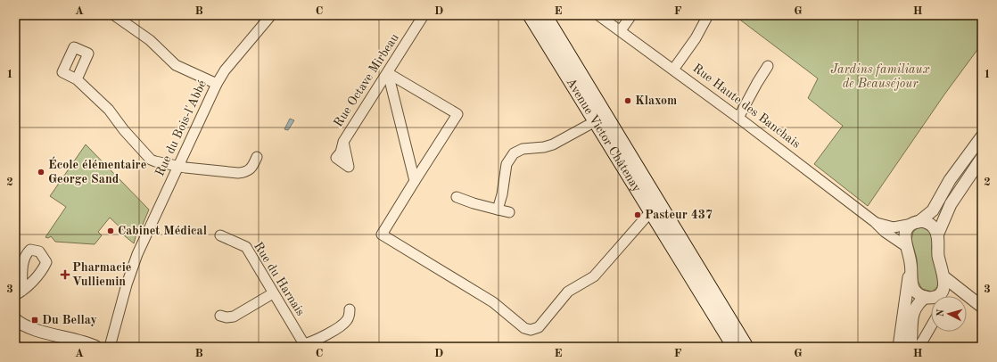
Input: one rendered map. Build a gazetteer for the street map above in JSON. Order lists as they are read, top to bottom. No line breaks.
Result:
{"streets":{"main road":["Avenue Victor Châtenay"],"street":["Rue Octave Mirbeau","Rue Haute des Banchais","Rue du Bois-l'Abbé","Rue du Harnais"]},"parks":["Jardins familiaux de Beauséjour"],"places":{"other":["Klaxom","École élémentaire George Sand","Pasteur 437","Cabinet Médical"],"health":["Pharmacie Vulliemin"],"transit":["Du Bellay"]},"north":"left","grid":{"columns":["A","B","C","D","E","F","G","H"],"rows":["1","2","3"]}}
